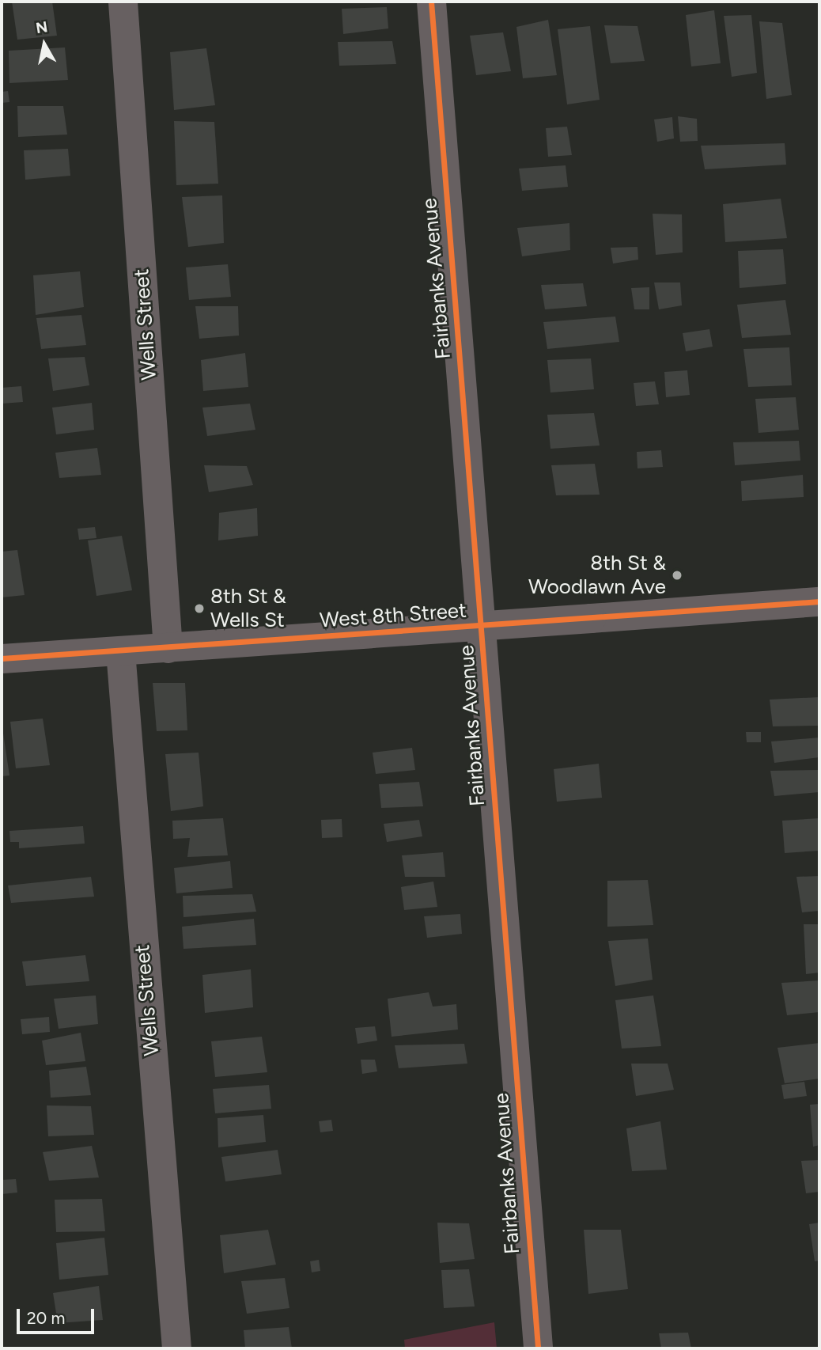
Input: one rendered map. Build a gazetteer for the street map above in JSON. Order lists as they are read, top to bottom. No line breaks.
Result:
{"streets":{"street":["Fairbanks Avenue","Wells Street","West 8th Street"]},"crossings":[["Wells Street","West 8th Street"]],"places":["8th St & Woodlawn Ave","8th St & Wells St"],"scale_bar":"20 m","north":"top"}
